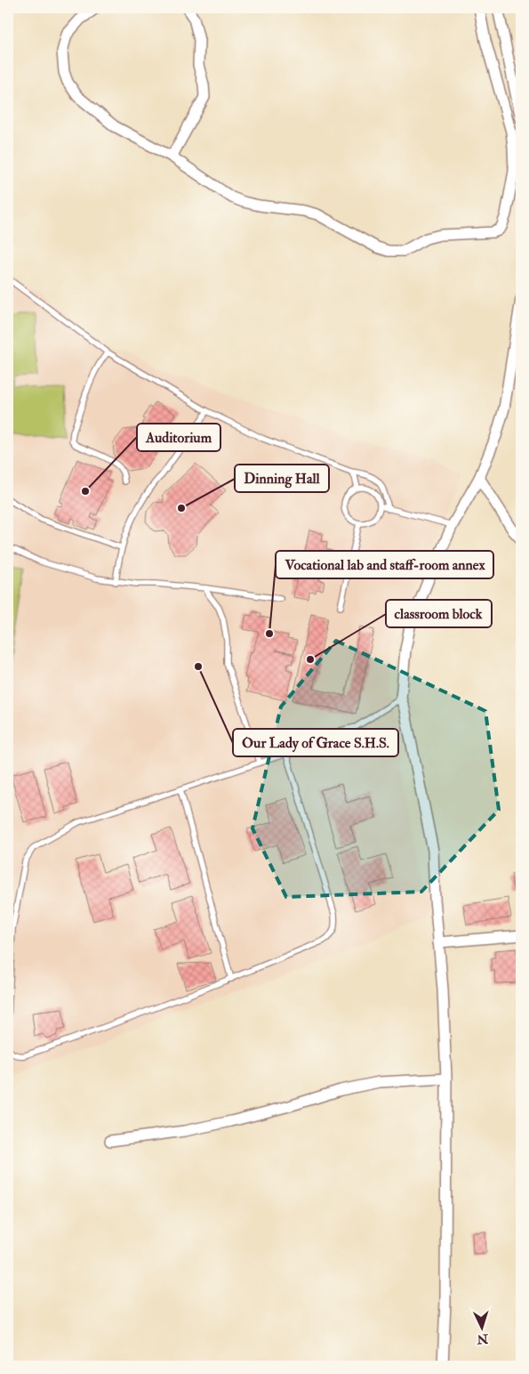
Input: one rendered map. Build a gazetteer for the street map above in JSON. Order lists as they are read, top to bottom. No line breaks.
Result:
{"places":["Auditorium","Dinning Hall","Vocational lab and staff-room annex","classroom block","Our Lady of Grace S.H.S."],"north":"bottom"}
